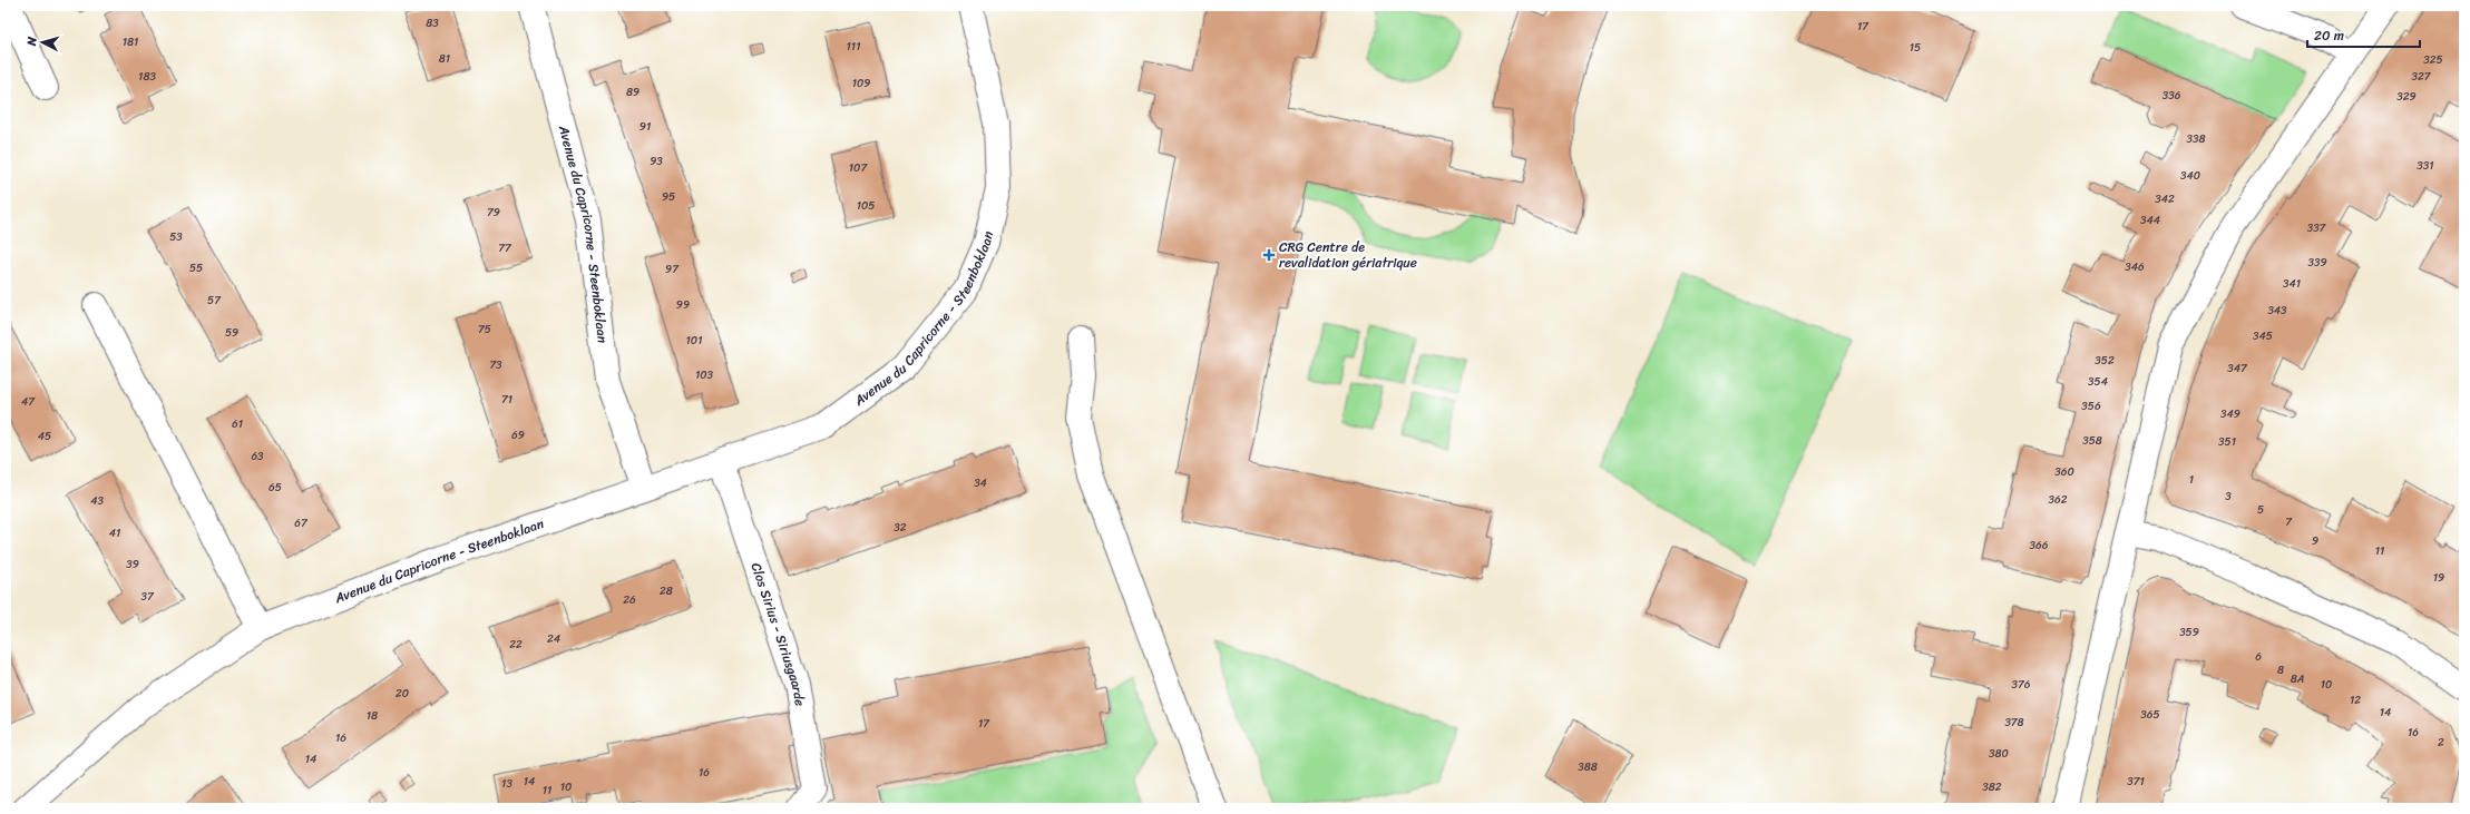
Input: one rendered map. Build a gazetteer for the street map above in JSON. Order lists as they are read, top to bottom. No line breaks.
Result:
{"streets":{"street":["Avenue du Capricorne - Steenboklaan","Clos Sirius - Siriusgaarde"]},"crossings":[["Avenue du Capricorne - Steenboklaan","Clos Sirius - Siriusgaarde"]],"places":{"health":["CRG Centre de revalidation gériatrique"]},"house_numbers":["83","17","181","111","15","81","325","183","327","109","89","336","329","91","338","93","331","107","340","95","342","105","79","344","337","53","77","339","346","55","97","341","57","99","343","75","59","345","101","352","73","347","103","354","71","47","356","349","61","69","45","358","351","63","360","1","34","65","3","362","43","5","7","67","32","41","9","366","11","39","19","28","37","26","359","24","22","6","8","8A","376","10","20","12","14","365","18","378","17","16","16","2","380","14","388","16","14","371","13","10","382","11"],"scale_bar":"20 m","north":"left"}
